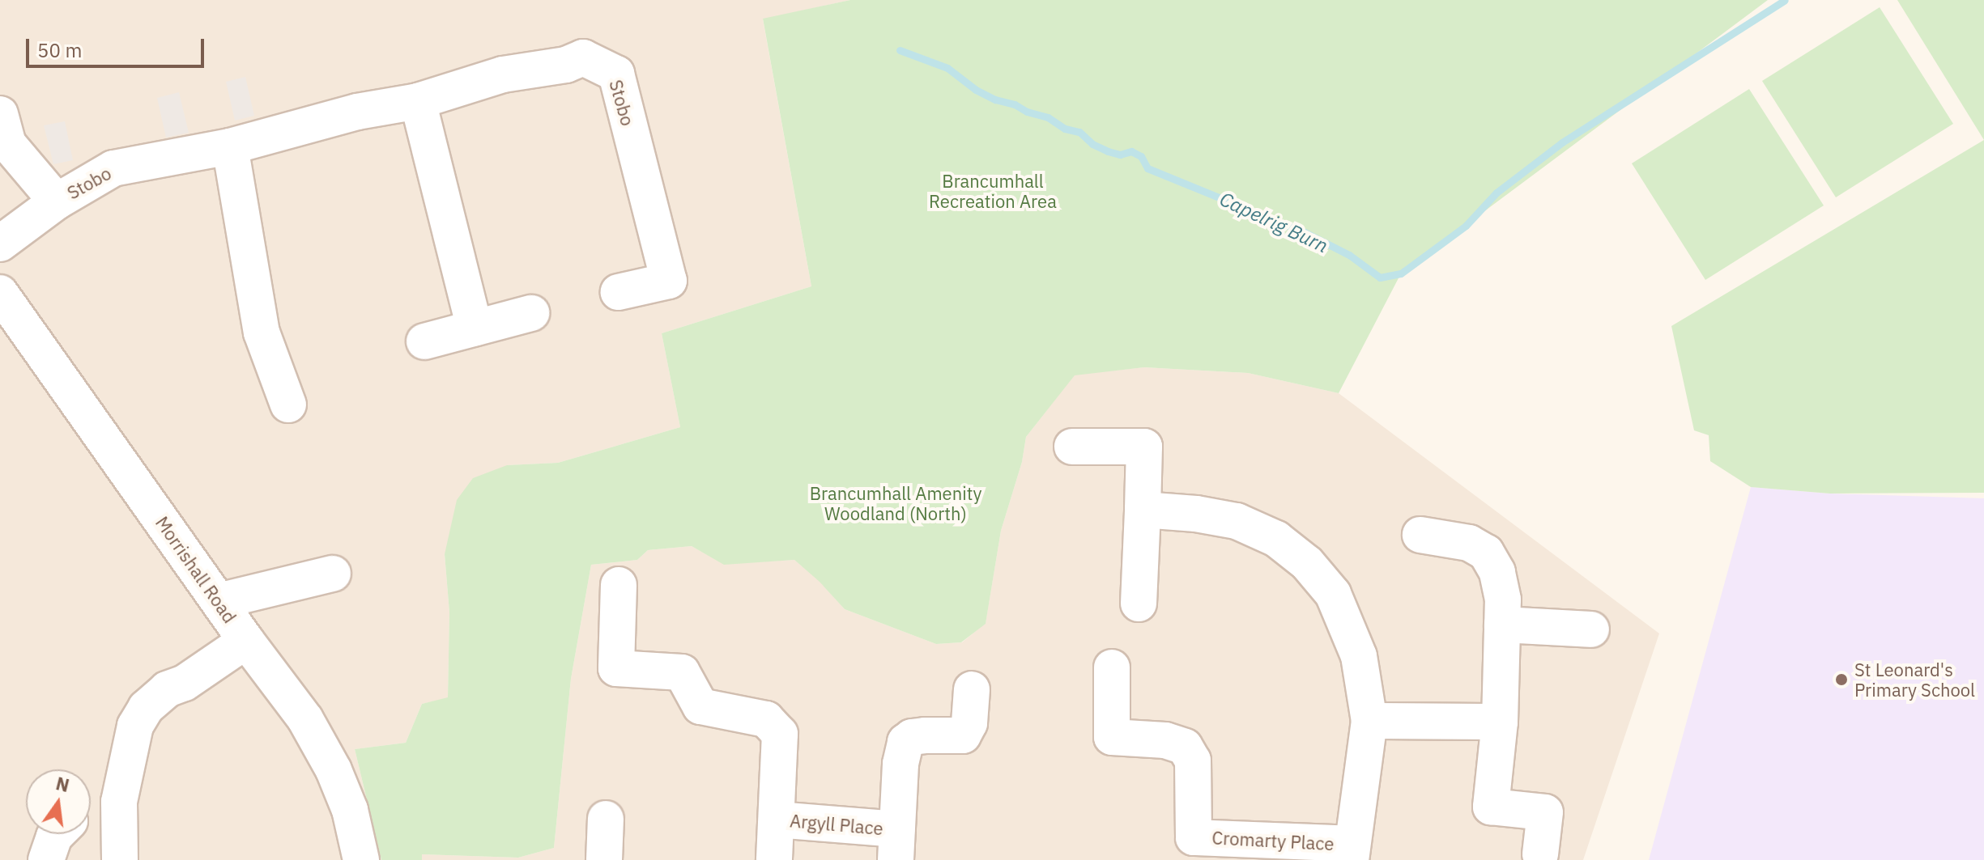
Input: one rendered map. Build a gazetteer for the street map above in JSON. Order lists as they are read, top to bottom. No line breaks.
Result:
{"streets":{"street":["Stobo","Morrishall Road","Argyll Place","Cromarty Place"]},"water":["Capelrig Burn"],"parks":["Brancumhall Recreation Area","Brancumhall Amenity Woodland (North)"],"places":["St Leonard's Primary School"],"scale_bar":"50 m","north":"top"}
